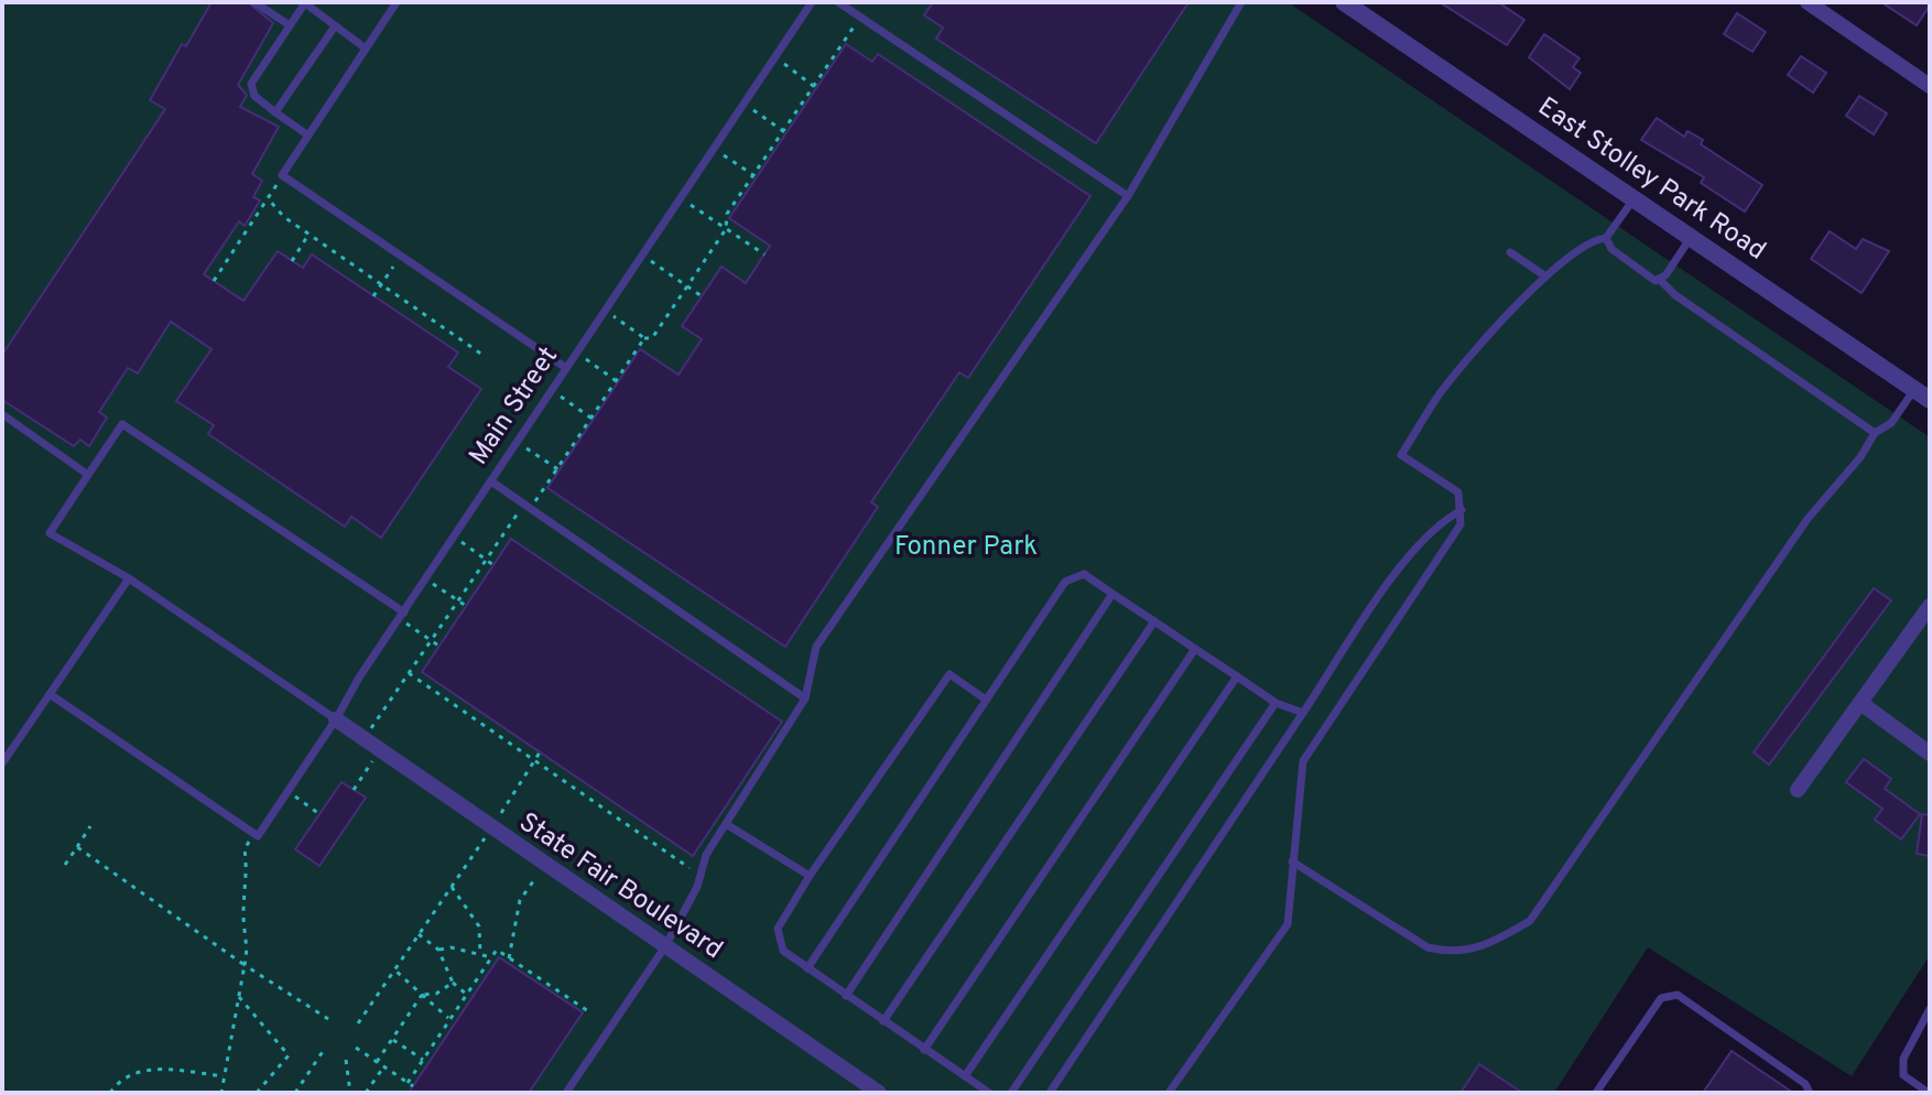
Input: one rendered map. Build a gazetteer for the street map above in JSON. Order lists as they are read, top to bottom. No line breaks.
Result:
{"streets":{"street":["East Stolley Park Road","State Fair Boulevard"],"lane":["Main Street"]},"crossings":[["Main Street","State Fair Boulevard"]],"parks":["Fonner Park"]}
